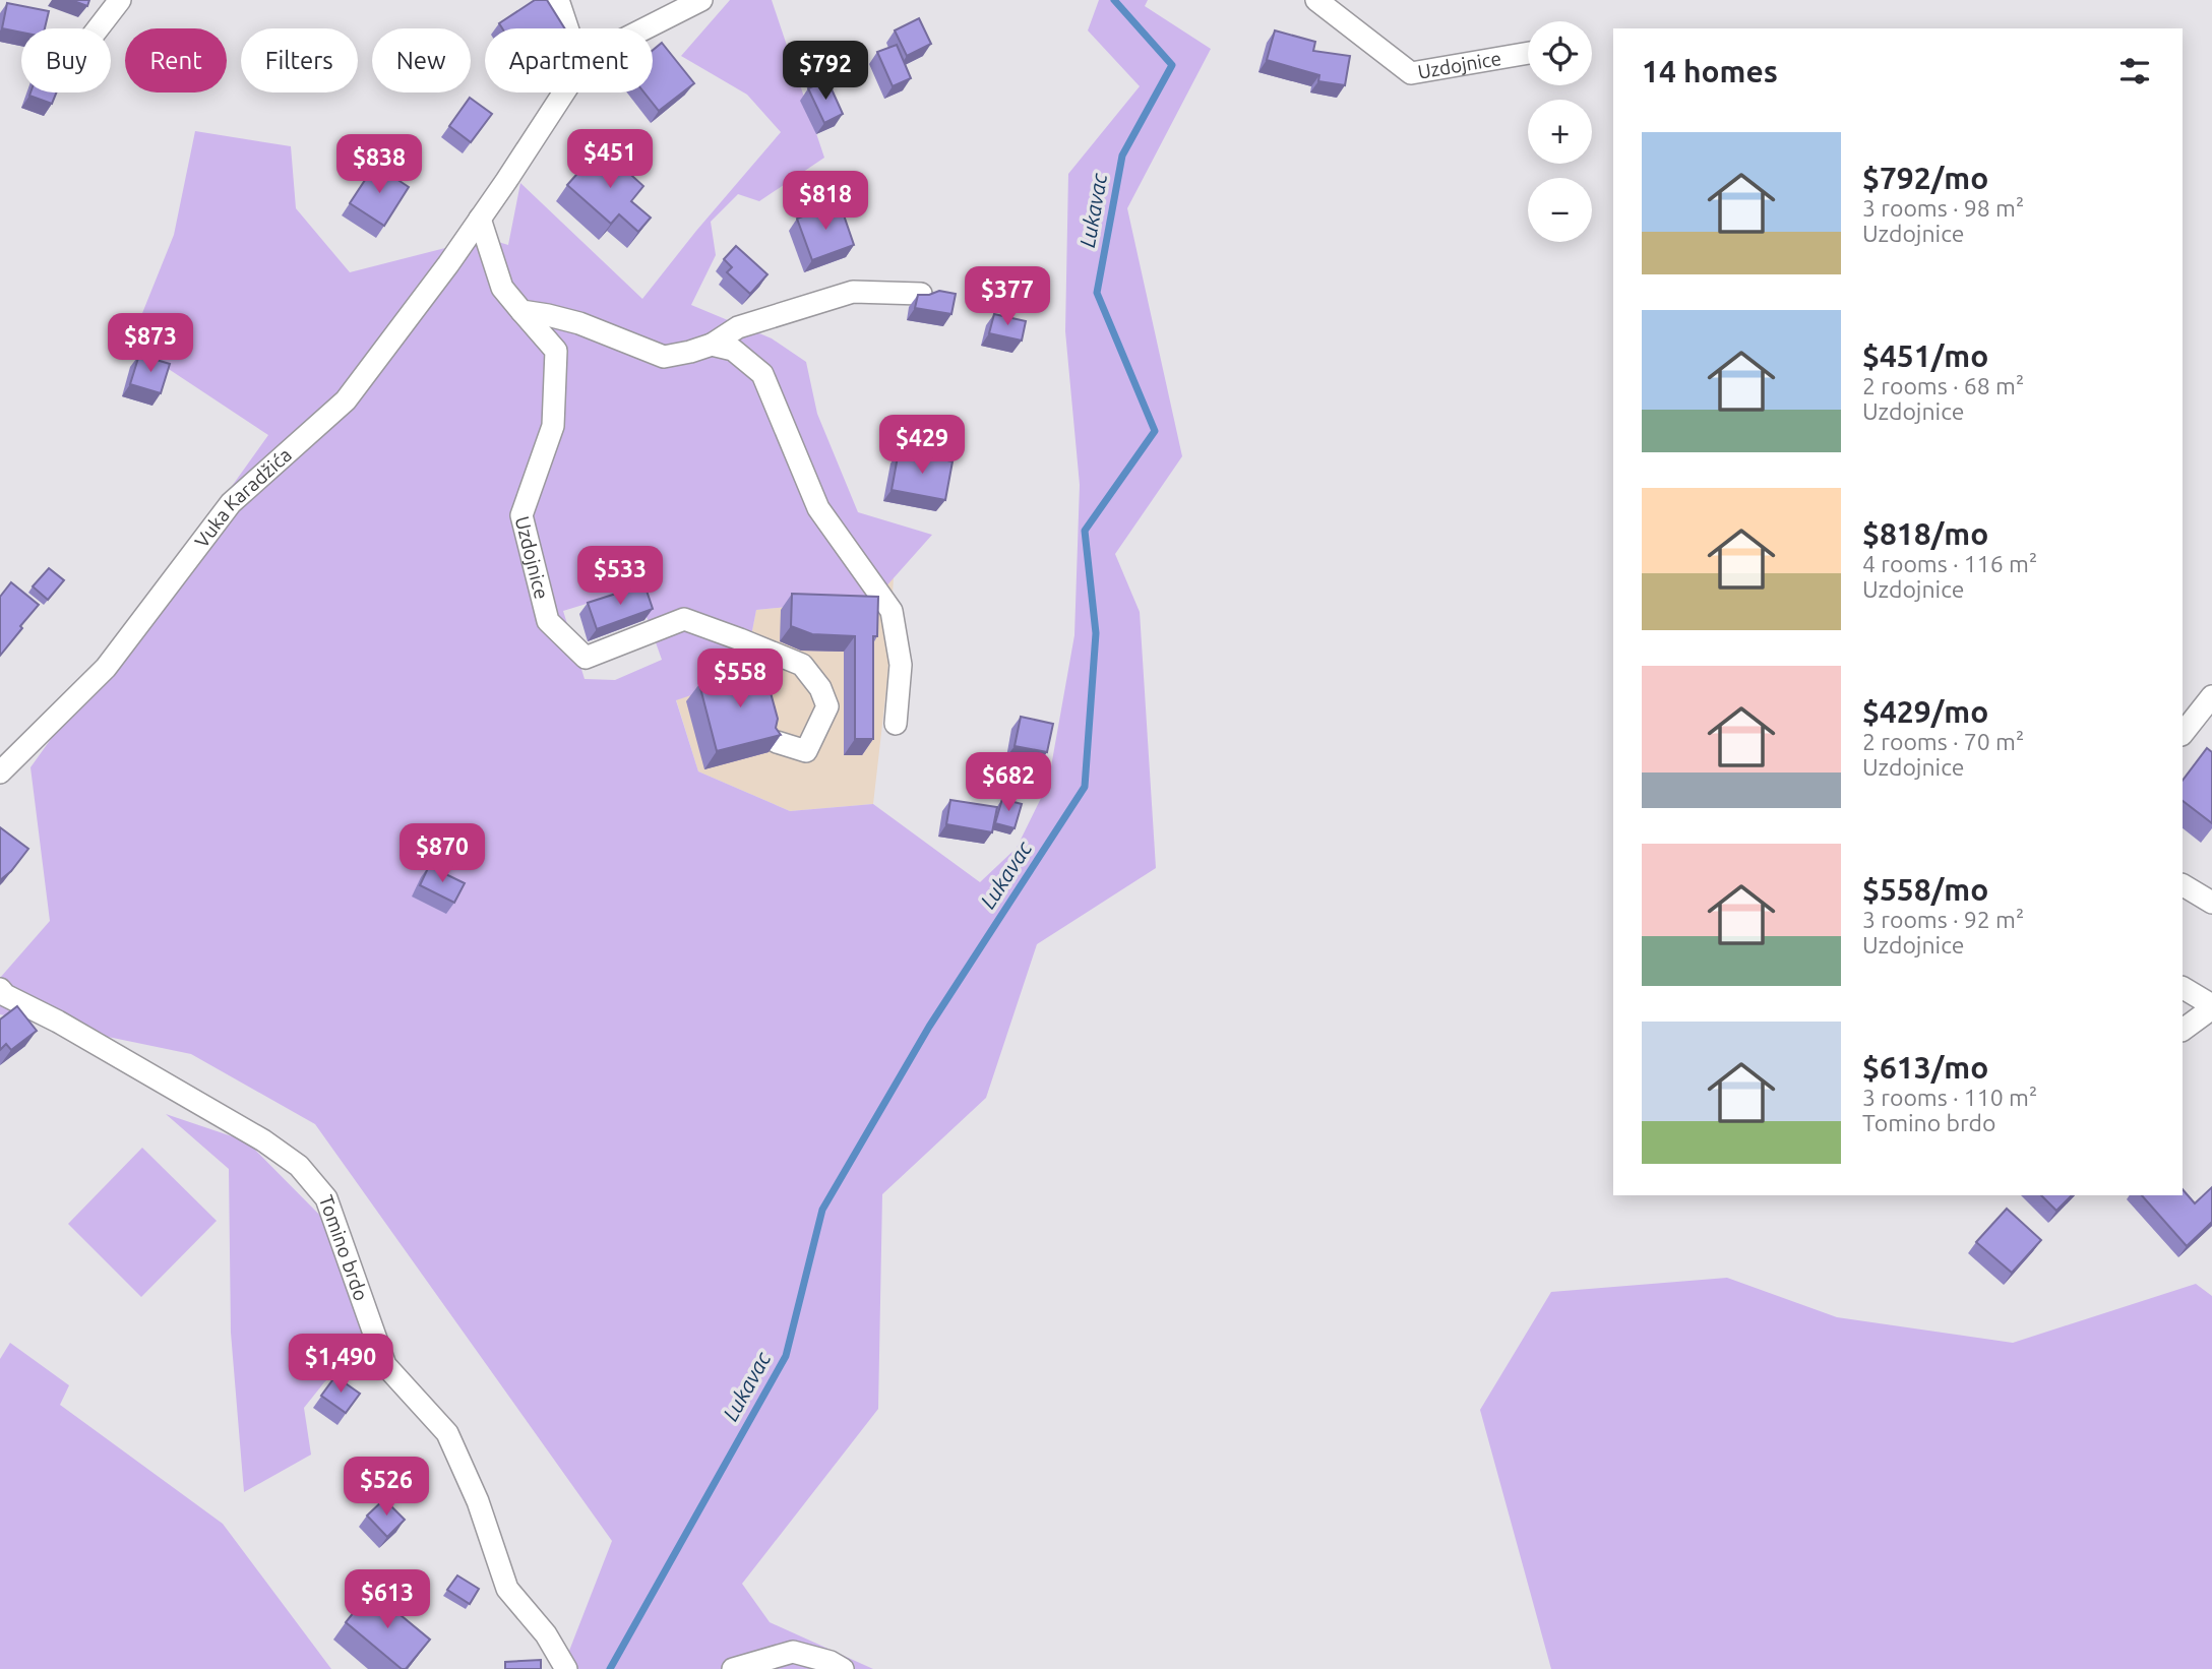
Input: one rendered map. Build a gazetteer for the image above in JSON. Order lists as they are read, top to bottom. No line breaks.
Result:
{"streets":{"street":["Uzdojnice","Vuka Karadžića","Tomino brdo"]},"crossings":[["Uzdojnice","Vuka Karadžića"]],"water":["Lukavac"],"page":{"map_buttons":["+","−"],"chip":["Buy","Rent","Filters","New","Apartment"],"heading":"14 homes","price":["$792","$451","$838","$818","$377","$873","$429","$533","$558","$682","$870","$1,490","$526","$613"],"list":[{"name":"$792/mo","note":"3 rooms · 98 m² · Uzdojnice"},{"name":"$451/mo","note":"2 rooms · 68 m² · Uzdojnice"},{"name":"$818/mo","note":"4 rooms · 116 m² · Uzdojnice"},{"name":"$429/mo","note":"2 rooms · 70 m² · Uzdojnice"},{"name":"$558/mo","note":"3 rooms · 92 m² · Uzdojnice"},{"name":"$613/mo","note":"3 rooms · 110 m² · Tomino brdo"}]}}
